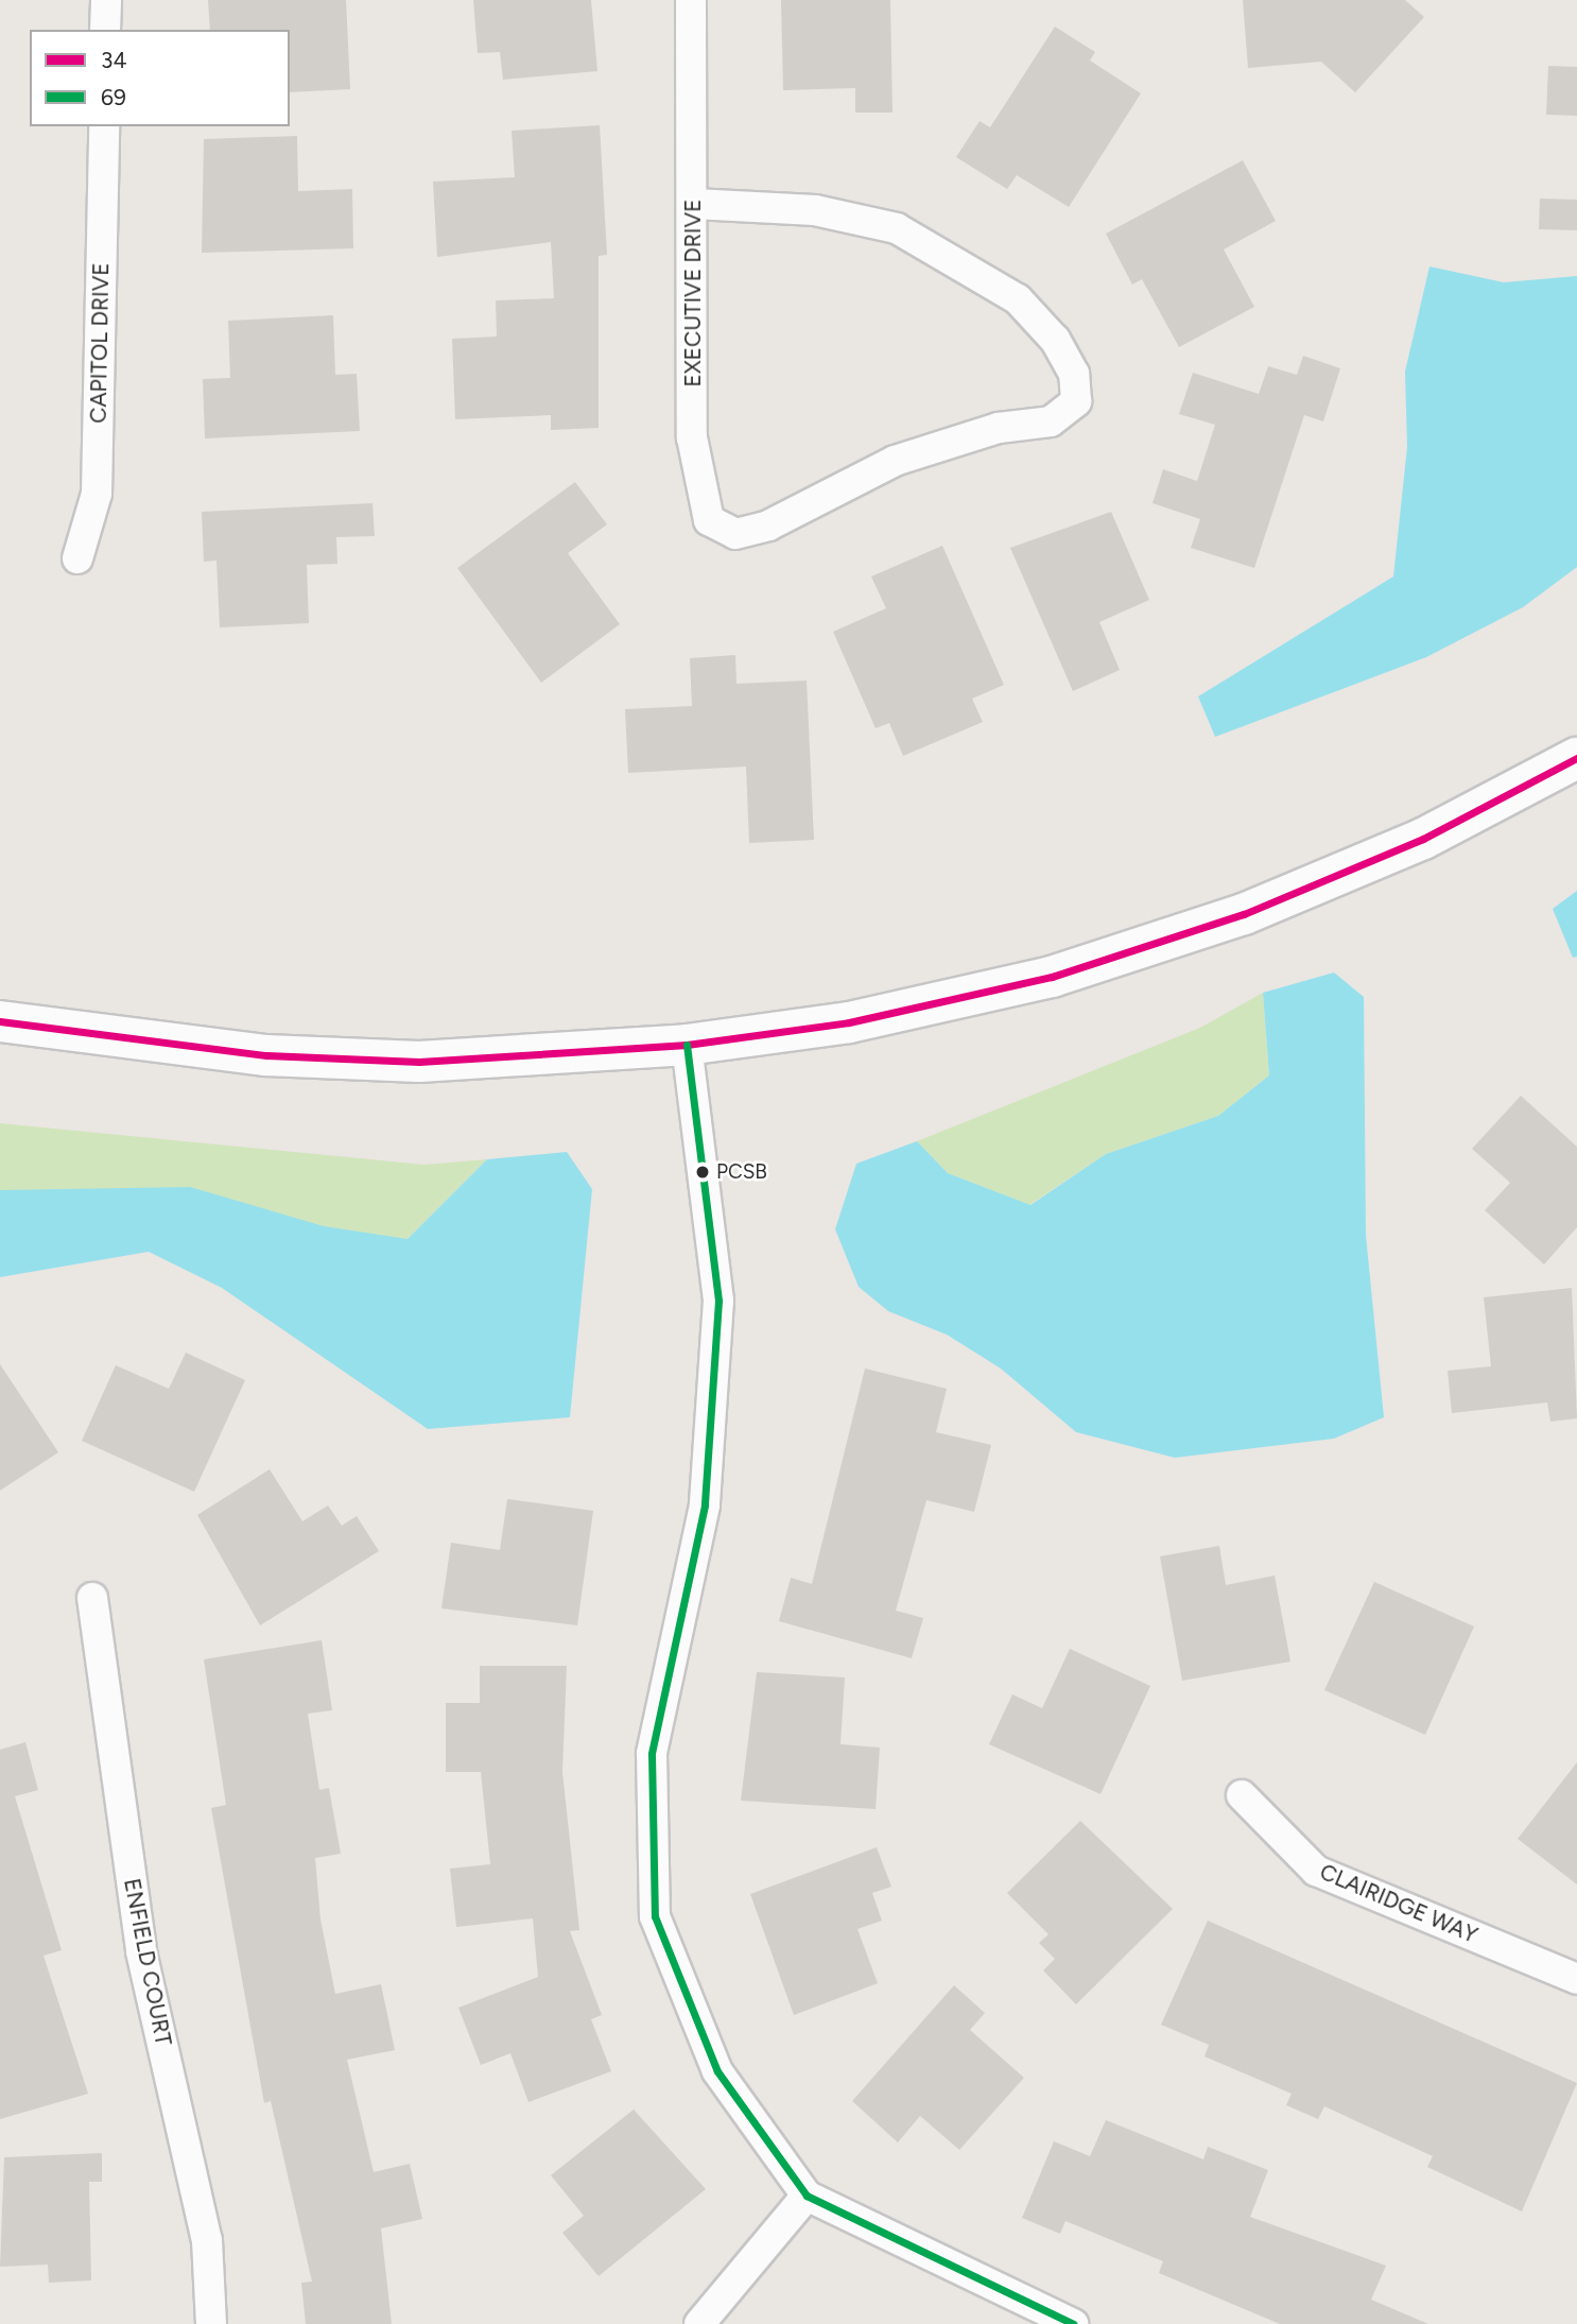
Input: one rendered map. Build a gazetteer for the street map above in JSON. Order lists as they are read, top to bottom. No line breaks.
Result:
{"streets":{"street":["EXECUTIVE DRIVE","CAPITOL DRIVE","CLAIRIDGE WAY","ENFIELD COURT"]},"places":["PCSB"],"lines":["transit line 34","transit line 69"],"legend":["34","69"]}
